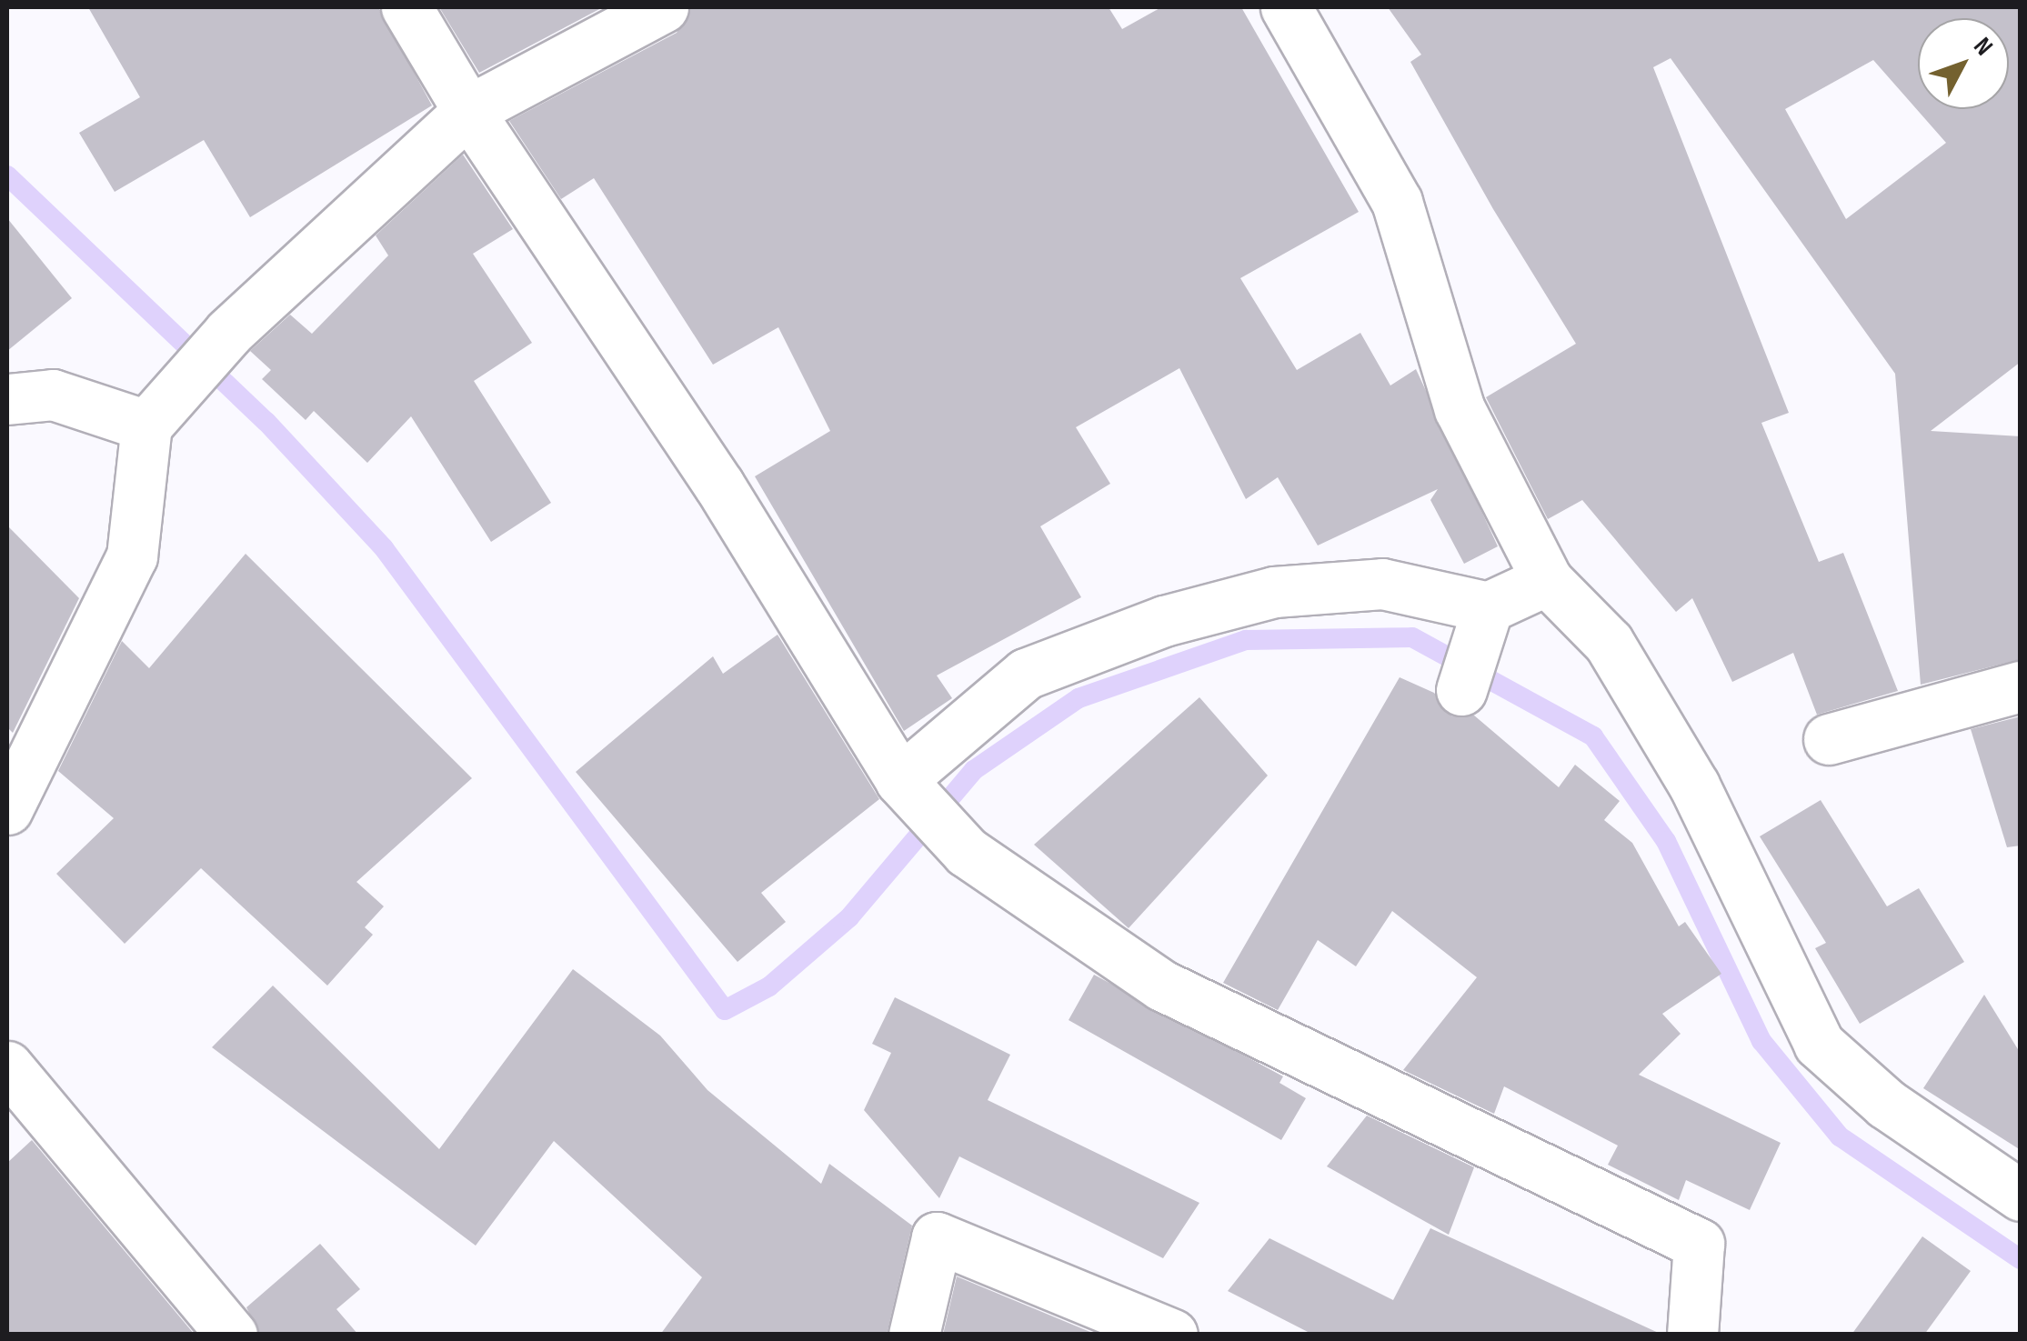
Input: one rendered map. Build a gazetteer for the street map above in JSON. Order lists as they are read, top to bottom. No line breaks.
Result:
{"north":"top right"}
